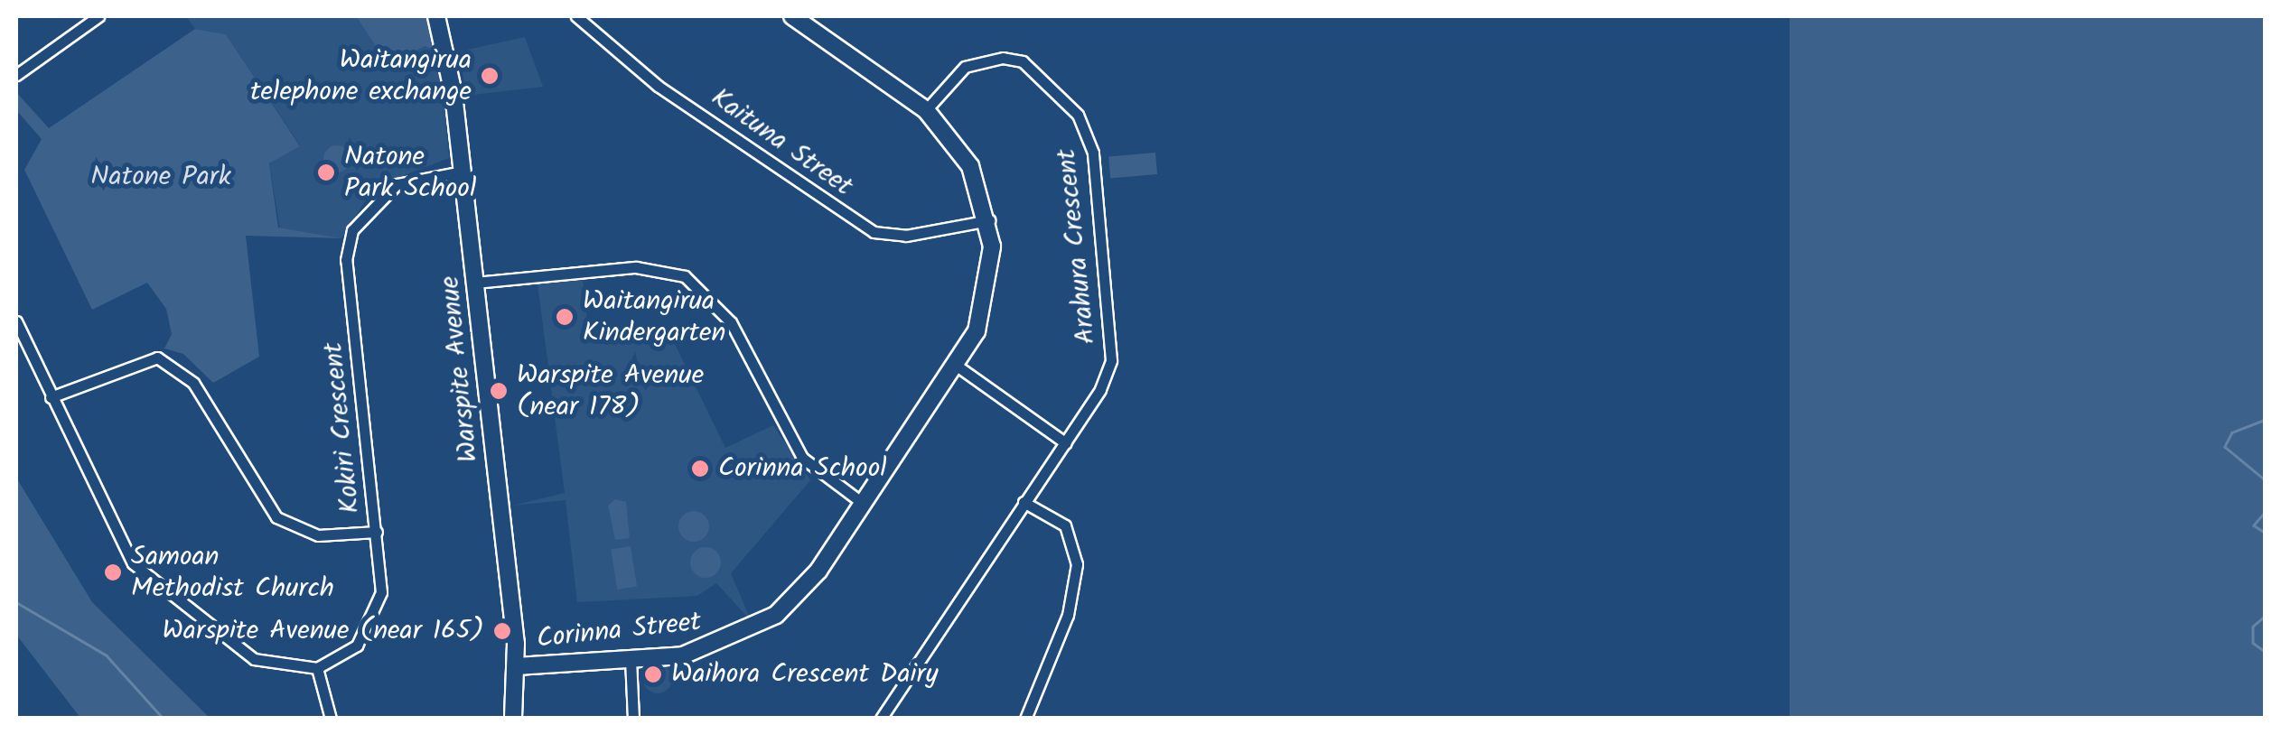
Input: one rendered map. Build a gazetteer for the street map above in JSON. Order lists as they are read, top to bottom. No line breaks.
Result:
{"streets":{"street":["Kaituna Street","Arahura Crescent","Warspite Avenue","Kokiri Crescent","Corinna Street"]},"crossings":[["Kaituna Street","Corinna Street"],["Arahura Crescent","Corinna Street"],["Warspite Avenue","Kokiri Crescent"],["Warspite Avenue","Corinna Street"]],"parks":["Natone Park"],"places":["Waitangirua telephone exchange","Natone Park School","Waitangirua Kindergarten","Warspite Avenue (near 178)","Corinna School","Samoan Methodist Church","Warspite Avenue (near 165)","Waihora Crescent Dairy"]}
